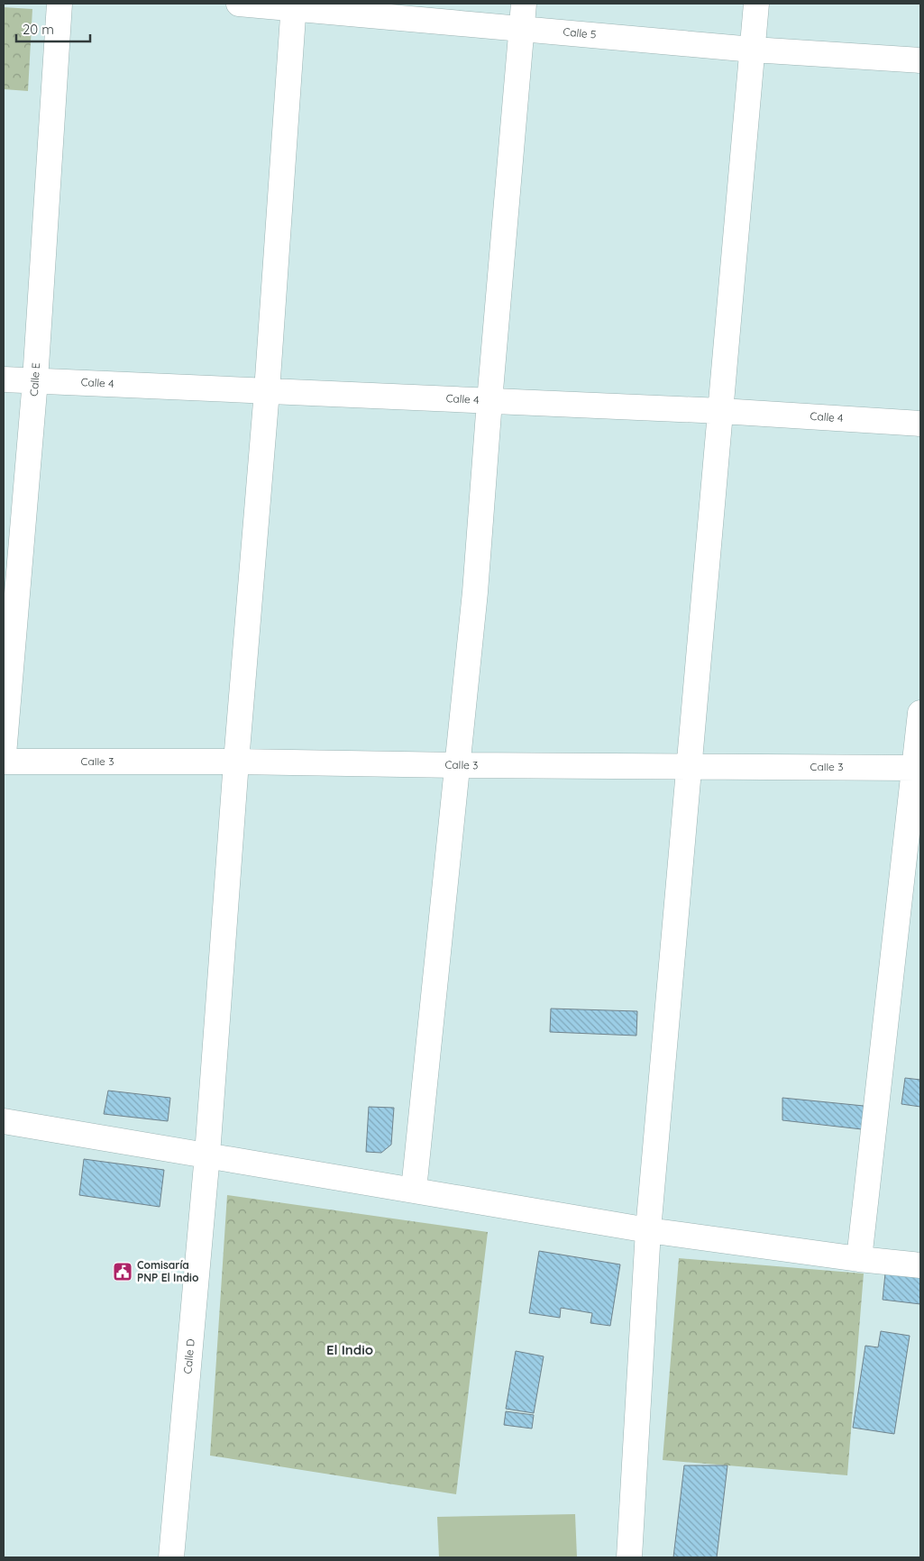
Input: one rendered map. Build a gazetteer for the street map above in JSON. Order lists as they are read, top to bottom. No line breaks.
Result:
{"streets":{"street":["Calle 5","Calle E","Calle 4","Calle 3","Calle D"]},"crossings":[["Calle 5","Calle D"],["Calle E","Calle 4"],["Calle 4","Calle D"],["Calle 3","Calle D"]],"districts":["El Indio"],"places":{"public building":["Comisaría PNP El Indio"]},"scale_bar":"20 m"}
